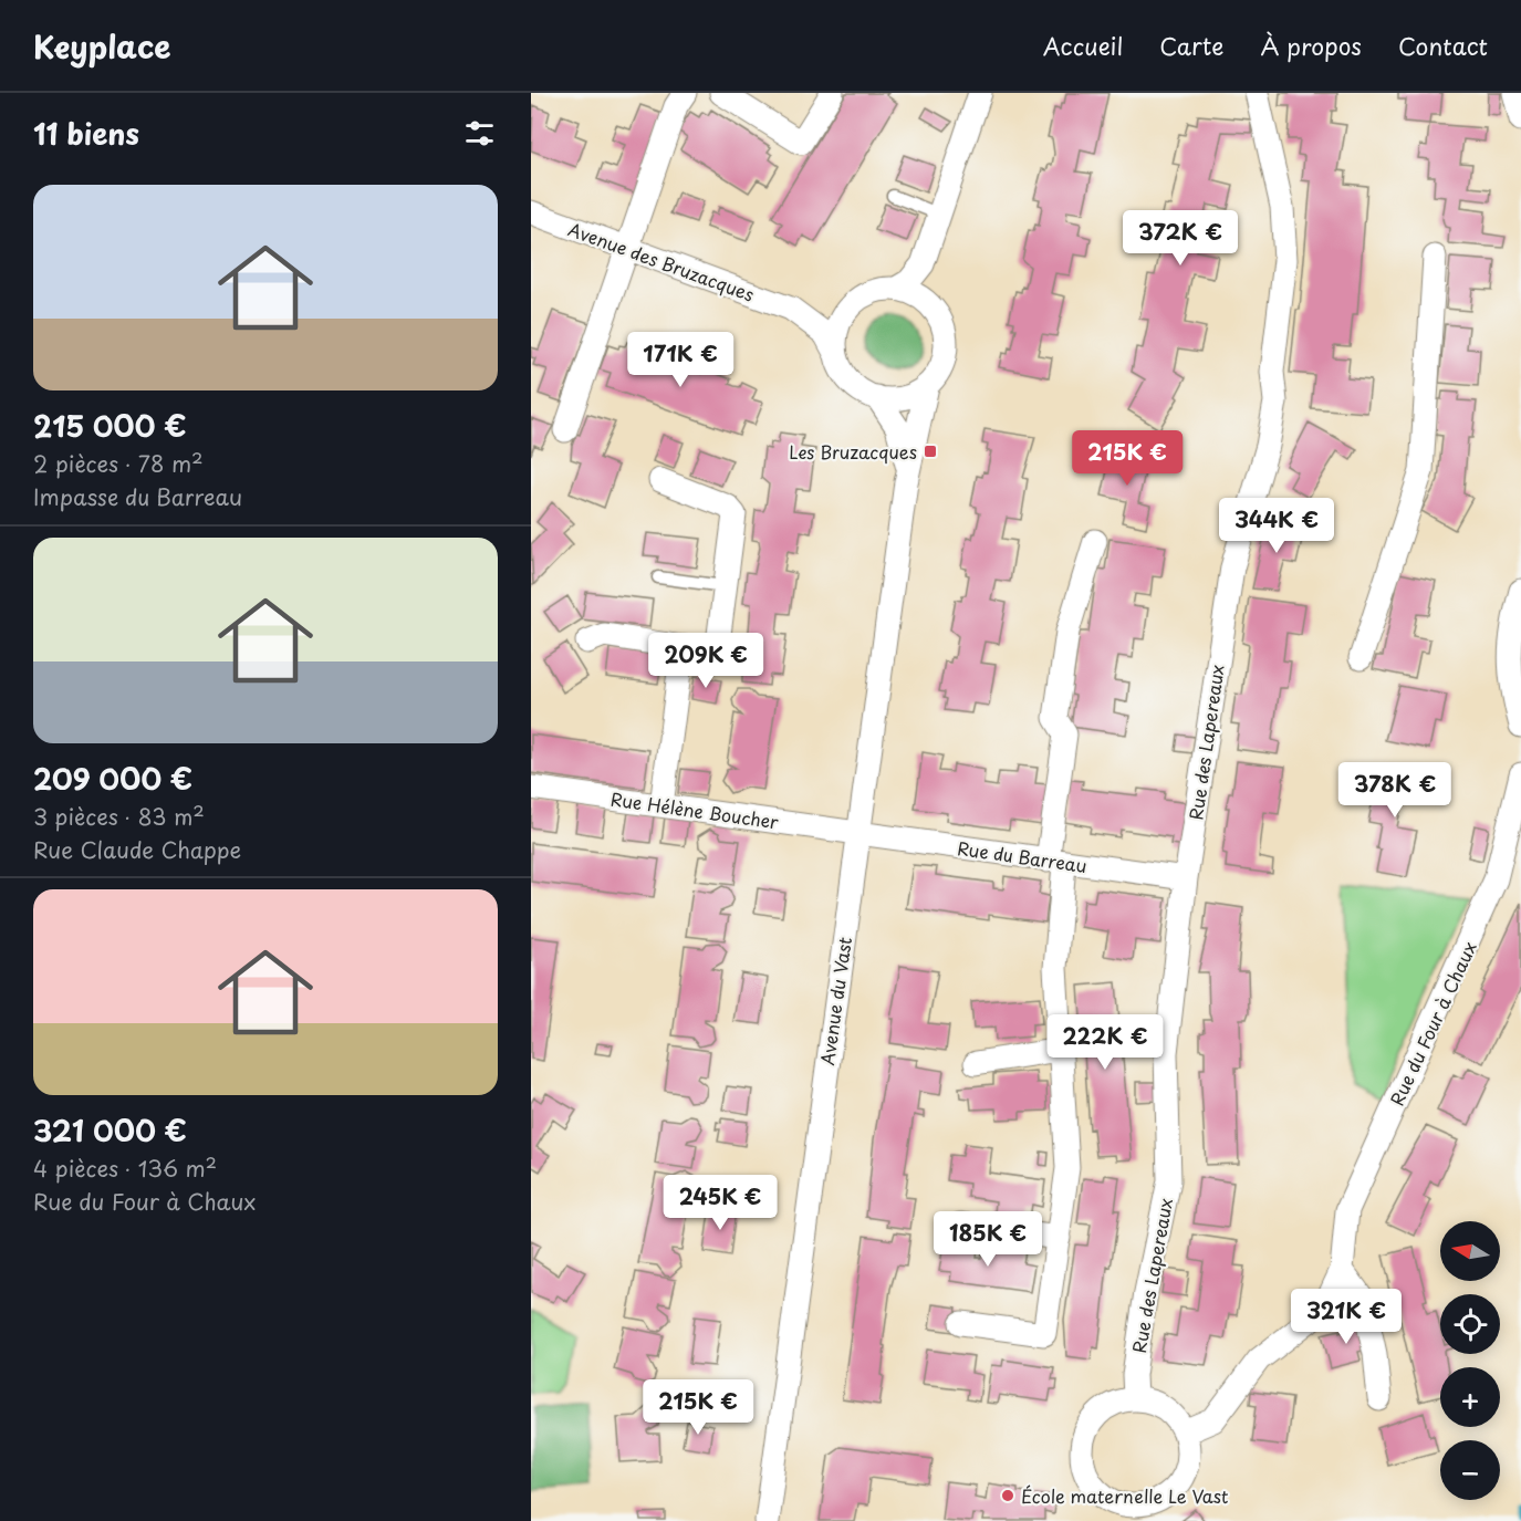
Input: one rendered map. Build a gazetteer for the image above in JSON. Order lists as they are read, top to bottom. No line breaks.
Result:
{"streets":{"street":["Avenue des Bruzacques","Rue des Lapereaux","Rue Hélène Boucher","Rue du Barreau","Avenue du Vast","Rue du Four à Chaux"]},"crossings":[["Avenue des Bruzacques","Avenue du Vast"],["Rue des Lapereaux","Rue du Barreau"],["Rue des Lapereaux","Rue du Four à Chaux"],["Rue Hélène Boucher","Rue du Barreau"],["Rue Hélène Boucher","Avenue du Vast"],["Rue du Barreau","Avenue du Vast"]],"places":{"transit":["Les Bruzacques"],"other":["École maternelle Le Vast"]},"north":"left","page":{"header":"Keyplace","nav":["Accueil","Carte","À propos","Contact"],"heading":"11 biens","list":[{"name":"215 000 €","note":"2 pièces · 78 m² · Impasse du Barreau"},{"name":"209 000 €","note":"3 pièces · 83 m² · Rue Claude Chappe"},{"name":"321 000 €","note":"4 pièces · 136 m² · Rue du Four à Chaux"}],"price":["372K €","171K €","215K €","344K €","209K €","378K €","222K €","245K €","185K €","321K €","215K €"],"map_buttons":["+","−"]}}
